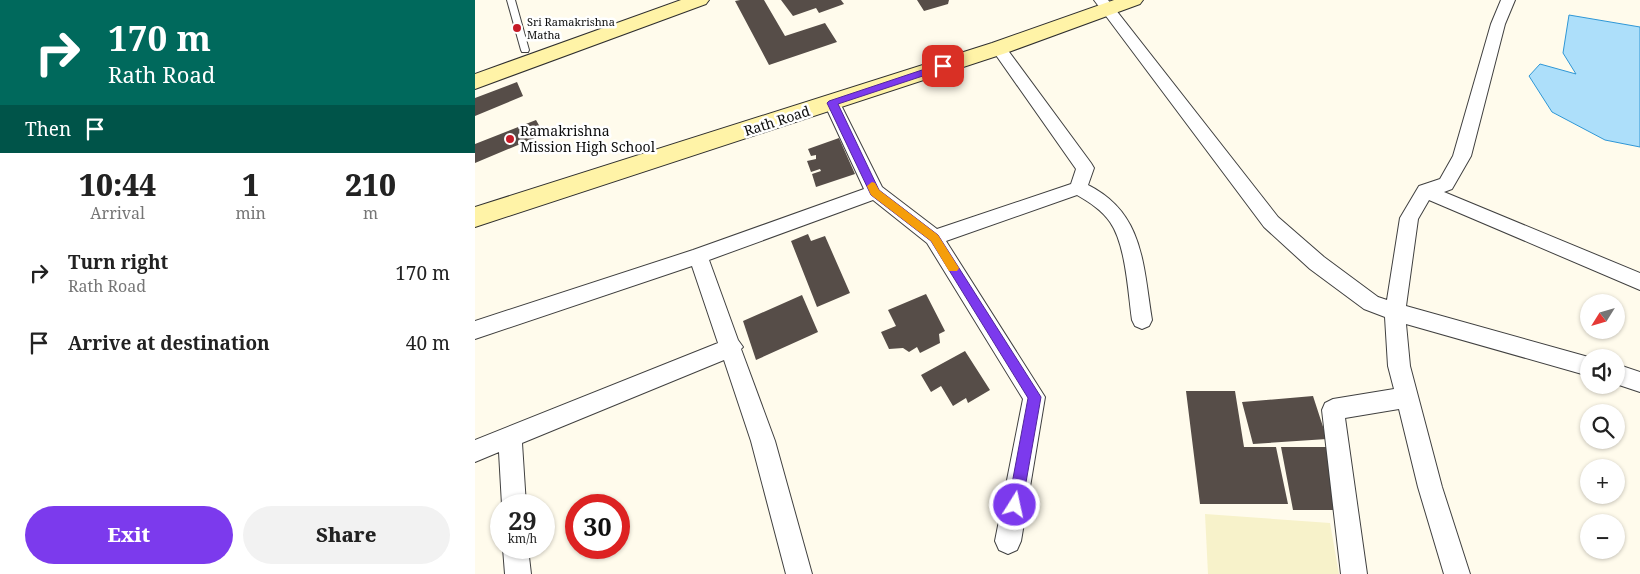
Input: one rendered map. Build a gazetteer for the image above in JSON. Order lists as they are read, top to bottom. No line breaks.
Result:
{"streets":{"street":["Rath Road"]},"places":["Sri Ramakrishna Matha","Ramakrishna Mission High School"],"north":"bottom left","page":{"turn":["170 m","Rath Road"],"then":"Then","eta":["10:44","Arrival","1","min","210","m"],"list":[{"name":"Turn right","note":"Rath Road","value":"170 m"},{"name":"Arrive at destination","value":"40 m"}],"map_buttons":["+","−"],"speed":"29 km/h","limit":"30","buttons":["Exit","Share"]}}
